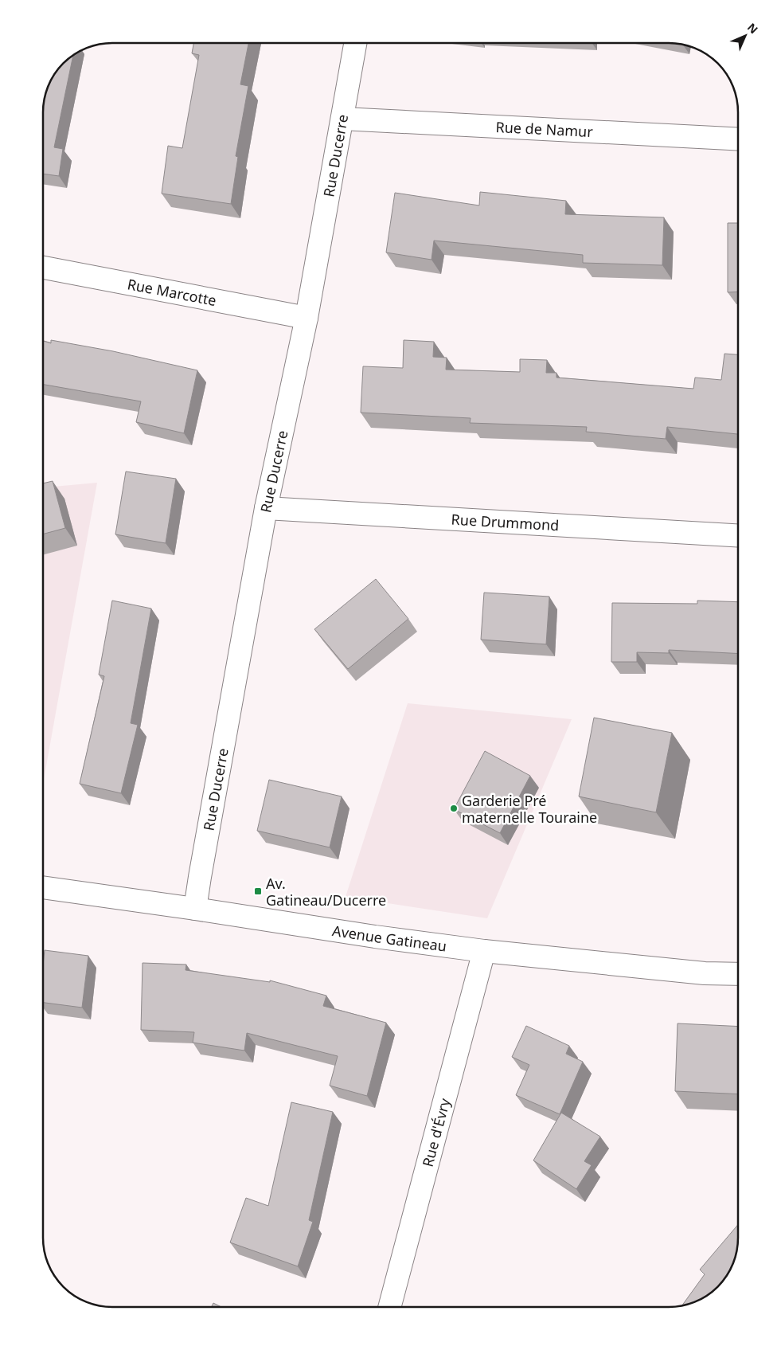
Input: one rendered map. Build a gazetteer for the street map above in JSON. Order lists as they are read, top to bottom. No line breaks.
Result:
{"streets":{"street":["Rue de Namur","Rue Ducerre","Rue Marcotte","Rue Drummond","Avenue Gatineau","Rue d'Évry"]},"crossings":[["Rue de Namur","Rue Ducerre"],["Rue Ducerre","Rue Marcotte"],["Rue Ducerre","Rue Drummond"],["Rue Ducerre","Avenue Gatineau"],["Avenue Gatineau","Rue d'Évry"]],"places":{"other":["Garderie Pré maternelle Touraine"],"transit":["Av. Gatineau/Ducerre"]},"north":"top right"}
